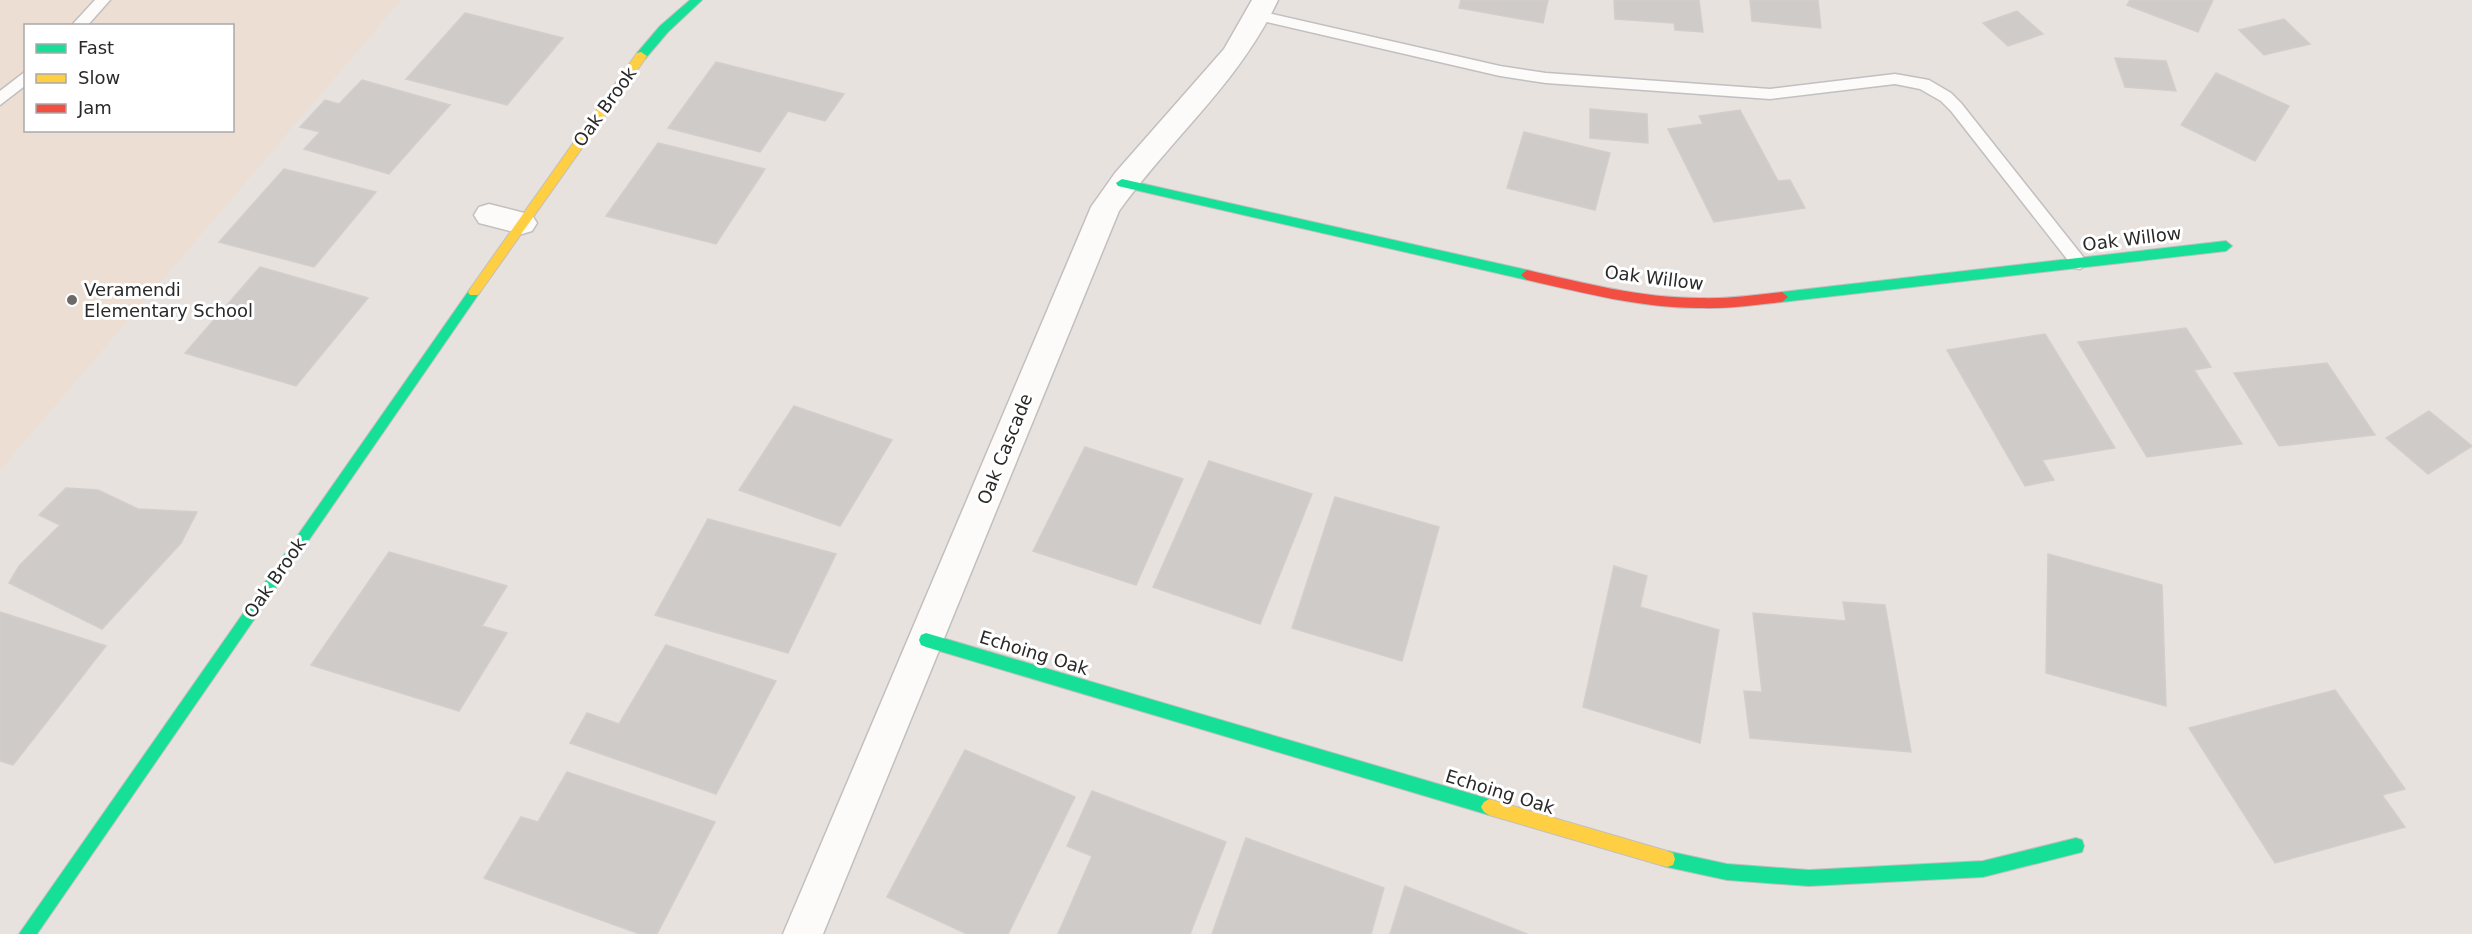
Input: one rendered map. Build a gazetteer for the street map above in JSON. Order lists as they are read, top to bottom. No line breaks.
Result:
{"streets":{"street":["Oak Brook","Oak Willow","Oak Cascade","Echoing Oak"]},"crossings":[["Oak Willow","Oak Cascade"],["Oak Cascade","Echoing Oak"]],"places":["Veramendi Elementary School"],"legend":["Fast","Slow","Jam"]}
